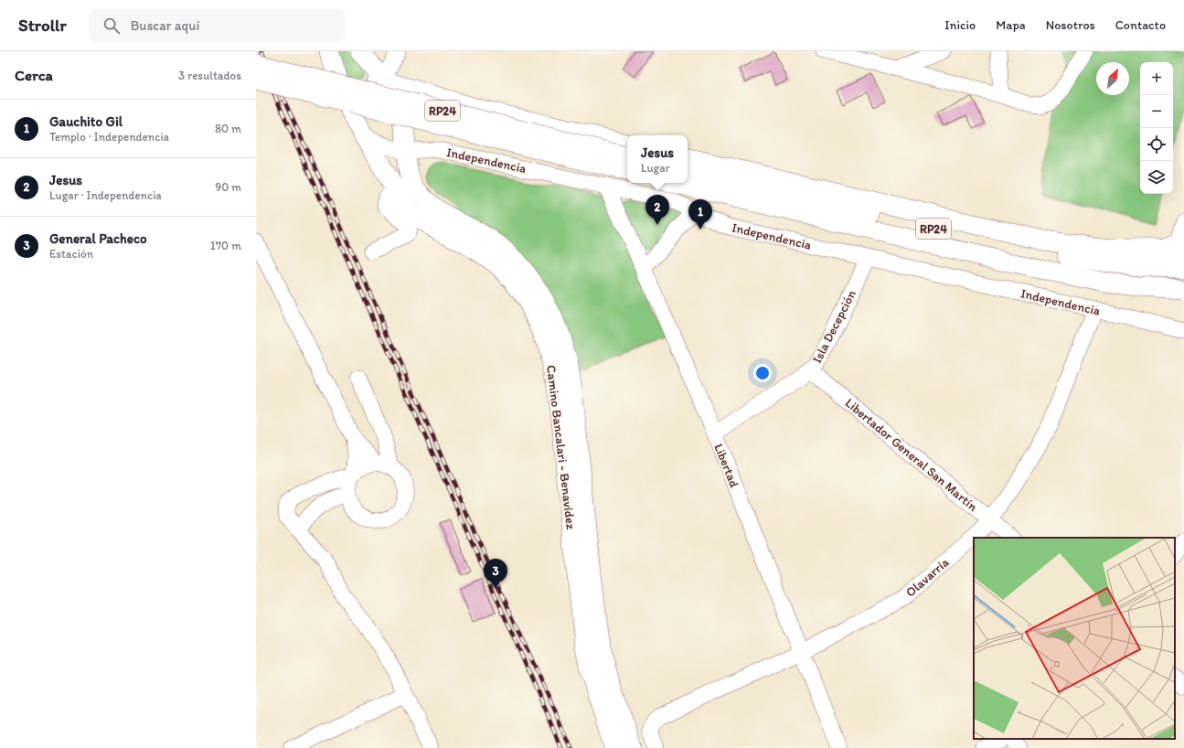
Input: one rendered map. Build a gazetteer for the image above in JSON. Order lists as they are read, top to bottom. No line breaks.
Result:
{"streets":{"main road":["RP24","Camino Bancalari - Benavídez"],"street":["Independencia","Isla Decepción","Libertador General San Martín","Libertad","Olavarría"]},"crossings":[["Independencia","Isla Decepción"],["Independencia","Camino Bancalari - Benavídez"],["Independencia","Libertad"],["Independencia","Olavarría"],["Isla Decepción","Libertador General San Martín"],["Isla Decepción","Libertad"],["Libertador General San Martín","Olavarría"],["Libertad","Olavarría"]],"north":"top right","page":{"header":"Strollr","search":"Buscar aquí","nav":["Inicio","Mapa","Nosotros","Contacto"],"heading":["Cerca","3 resultados"],"map_buttons":["+","−"],"list":[{"mark":"1","name":"Gauchito Gil","note":"Templo · Independencia","value":"80 m"},{"mark":"2","name":"Jesus","note":"Lugar · Independencia","value":"90 m"},{"mark":"3","name":"General Pacheco","note":"Estación","value":"170 m"}],"popup":["Jesus","Lugar"],"pins":["2","1","3"]}}
